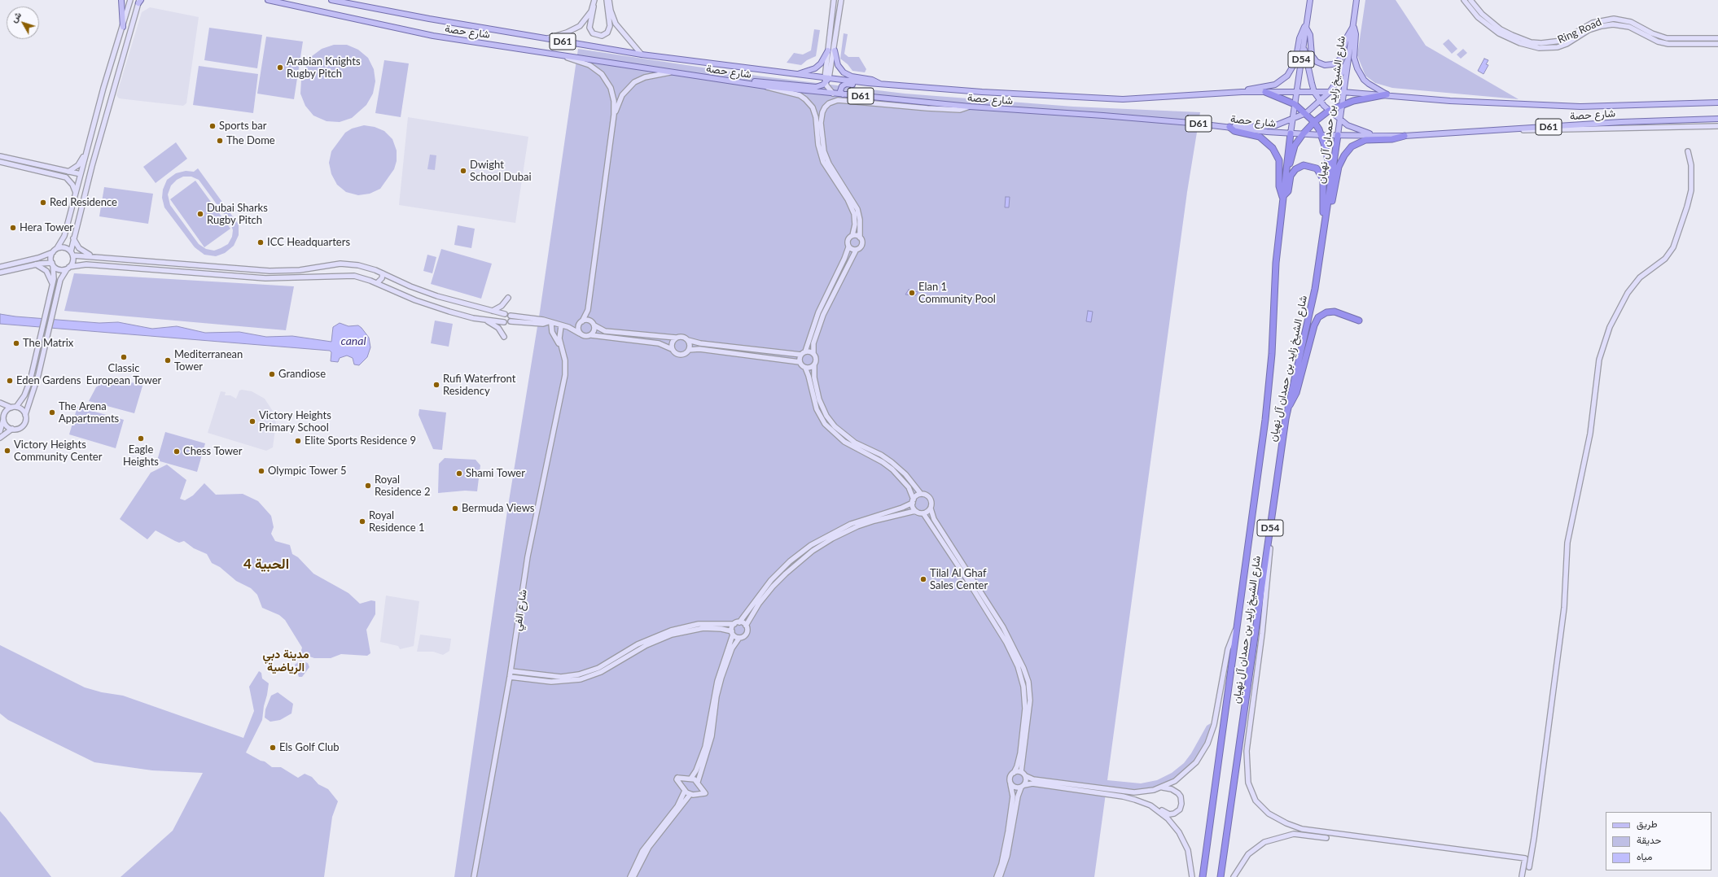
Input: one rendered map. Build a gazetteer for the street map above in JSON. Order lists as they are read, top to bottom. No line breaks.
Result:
{"streets":{"highway":["D54","شارع الشيخ زايد بن حمدان آل نهيان"],"main road":["شارع حصة","D61"],"street":["Ring Road","شارع الفي"]},"crossings":[["شارع حصة","شارع الشيخ زايد بن حمدان آل نهيان"]],"districts":["الحبية 4","مدينة دبي الرياضية"],"water":["canal"],"places":["Arabian Knights Rugby Pitch","Sports bar","The Dome","Dwight School Dubai","Red Residence","Dubai Sharks Rugby Pitch","Hera Tower","ICC Headquarters","Elan 1 Community Pool","The Matrix","Classic European Tower","Mediterranean Tower","Grandiose","Eden Gardens","Rufi Waterfront Residency","The Arena Appartments","Victory Heights Primary School","Eagle Heights","Elite Sports Residence 9","Victory Heights Community Center","Chess Tower","Olympic Tower 5","Shami Tower","Royal Residence 2","Bermuda Views","Royal Residence 1","Tilal Al Ghaf Sales Center","Els Golf Club"],"legend":["طريق","حديقة","مياه"],"north":"top left"}
